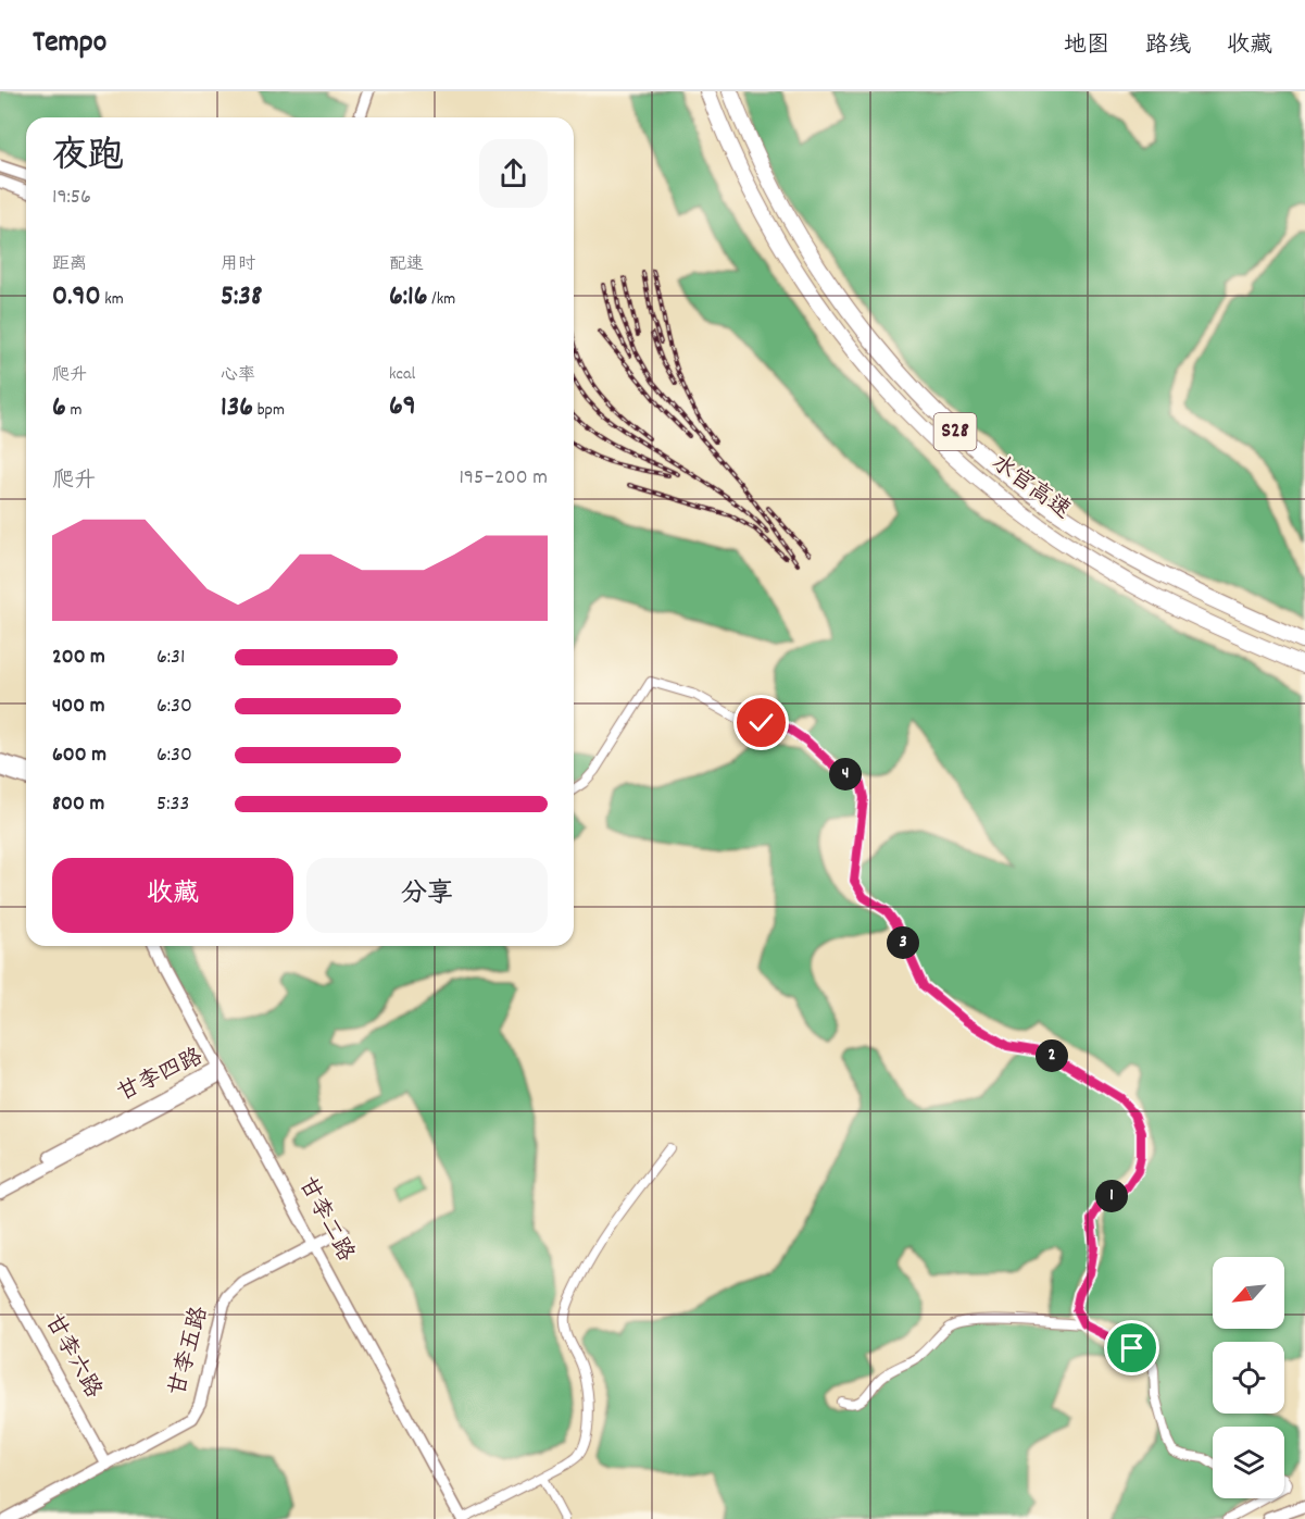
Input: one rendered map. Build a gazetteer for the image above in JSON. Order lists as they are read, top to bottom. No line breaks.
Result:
{"streets":{"highway":["S28","水官高速"],"street":["甘李四路","甘李二路","甘李五路","甘李六路"]},"crossings":[["甘李四路","甘李二路"],["甘李二路","甘李五路"],["甘李五路","甘李六路"]],"north":"bottom left","page":{"header":"Tempo","nav":["地图","路线","收藏"],"heading":["夜跑","19:56"],"stats":[["距离","0.90 km"],["用时","5:38"],["配速","6:16 /km"],["爬升","6 m"],["心率","136 bpm"],["kcal","69"]],"chart":["爬升","195–200 m"],"list":[{"name":"200 m","note":"6:31"},{"name":"400 m","note":"6:30"},{"name":"600 m","note":"6:30"},{"name":"800 m","note":"5:33"}],"pins":["4","3","2","1"],"buttons":["收藏","分享"]}}
